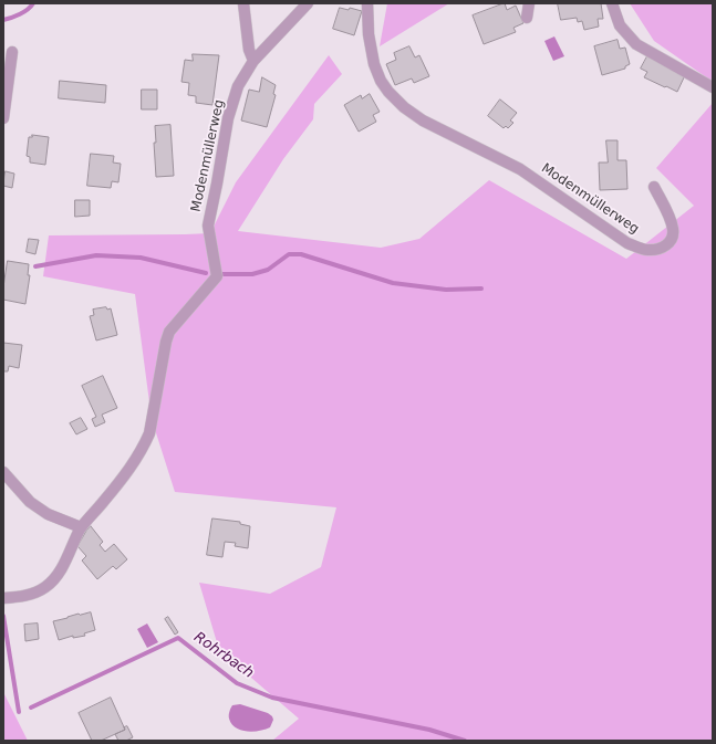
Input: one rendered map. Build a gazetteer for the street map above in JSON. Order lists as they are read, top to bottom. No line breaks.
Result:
{"streets":{"street":["Modenmüllerweg"]},"water":["Rohrbach"]}
